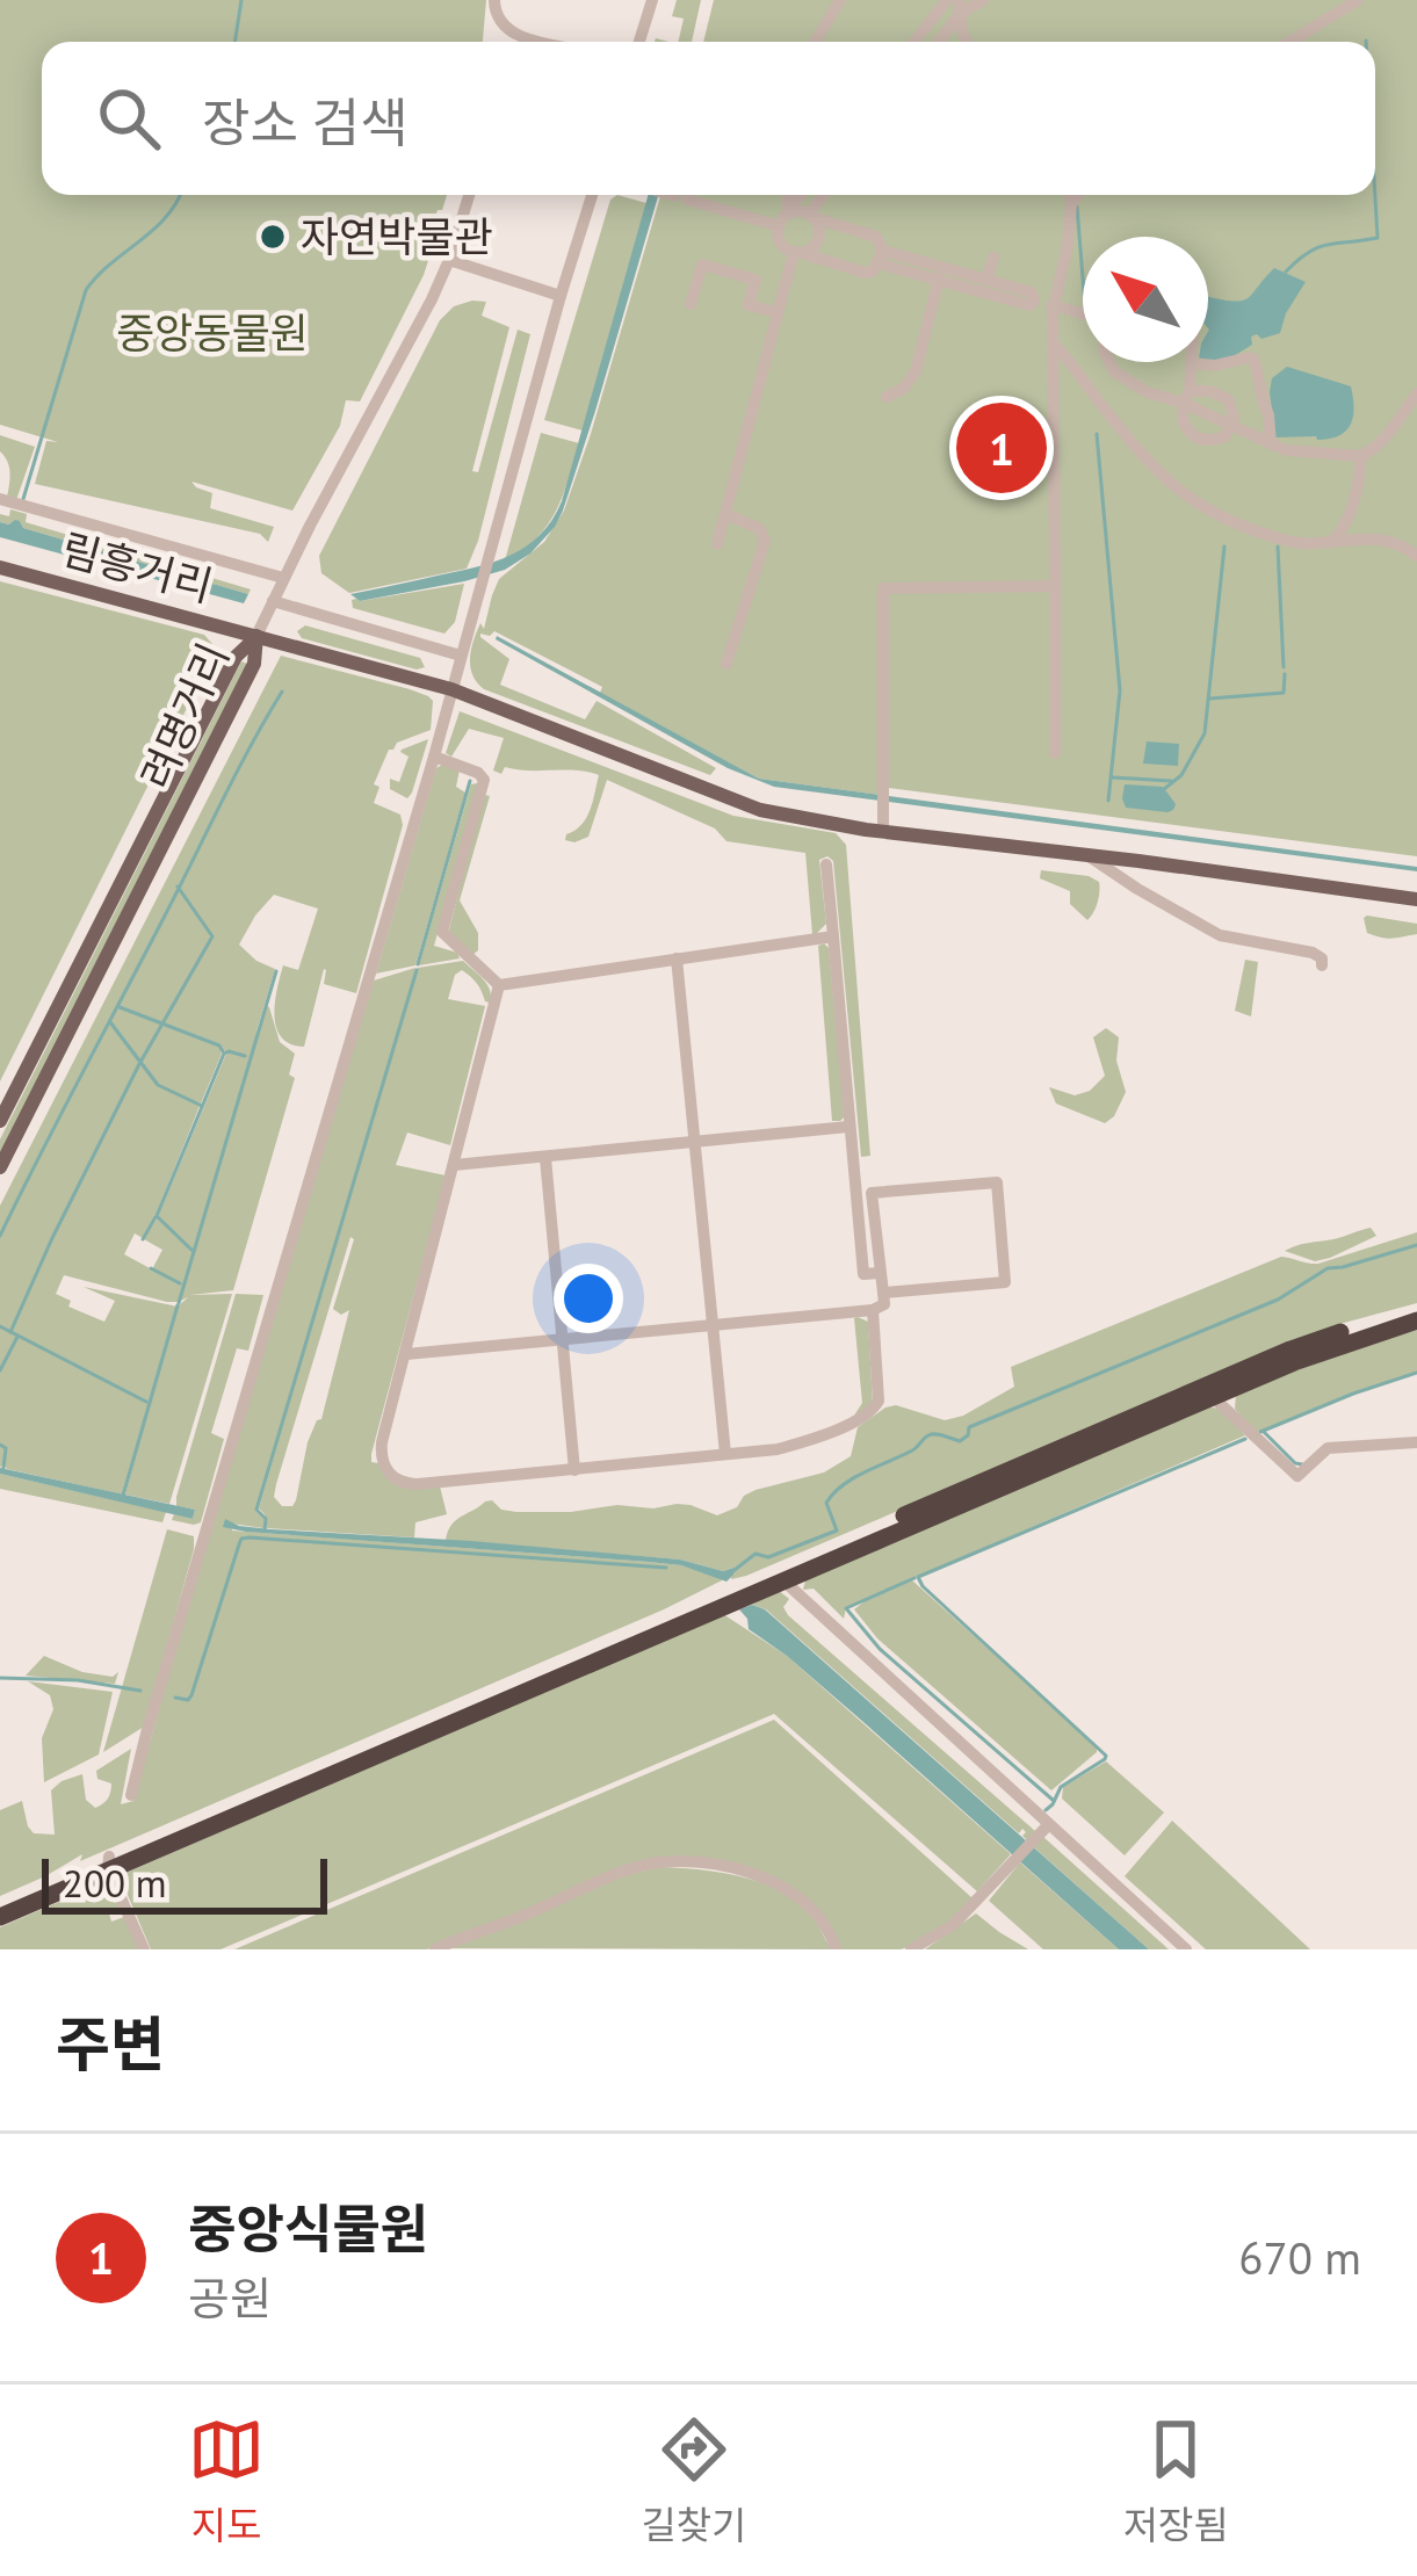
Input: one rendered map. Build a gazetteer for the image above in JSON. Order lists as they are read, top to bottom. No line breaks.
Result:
{"streets":{"main road":["림흥거리","려명거리"]},"crossings":[["림흥거리","려명거리"]],"parks":["중앙동물원"],"places":["자연박물관"],"scale_bar":"200 m","north":"top left","page":{"search":"장소 검색","pins":"1","scale":"200 m","heading":"주변","list":[{"mark":"1","name":"중앙식물원","note":"공원","value":"670 m"}],"nav":["지도","길찾기","저장됨"]}}
